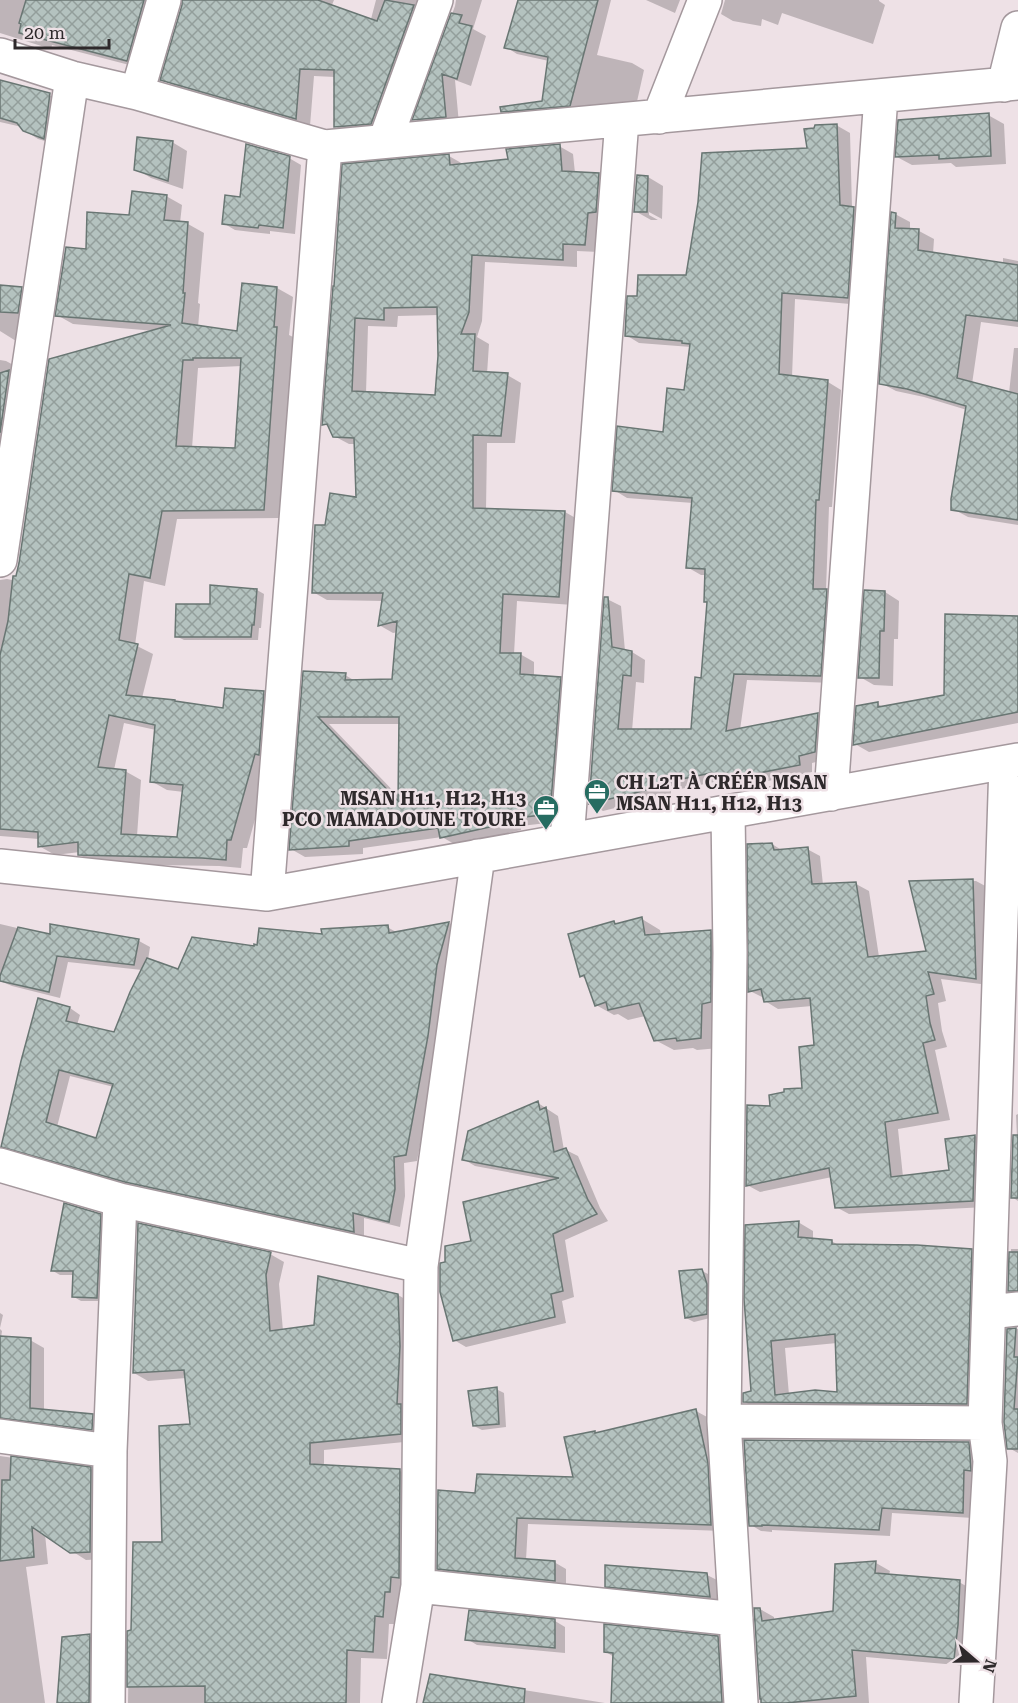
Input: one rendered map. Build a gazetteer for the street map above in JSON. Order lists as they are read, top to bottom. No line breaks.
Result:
{"places":{"office":["CH L2T À CRÉÉR MSAN MSAN H11, H12, H13","MSAN H11, H12, H13 PCO MAMADOUNE TOURE"]},"scale_bar":"20 m","north":"right"}
